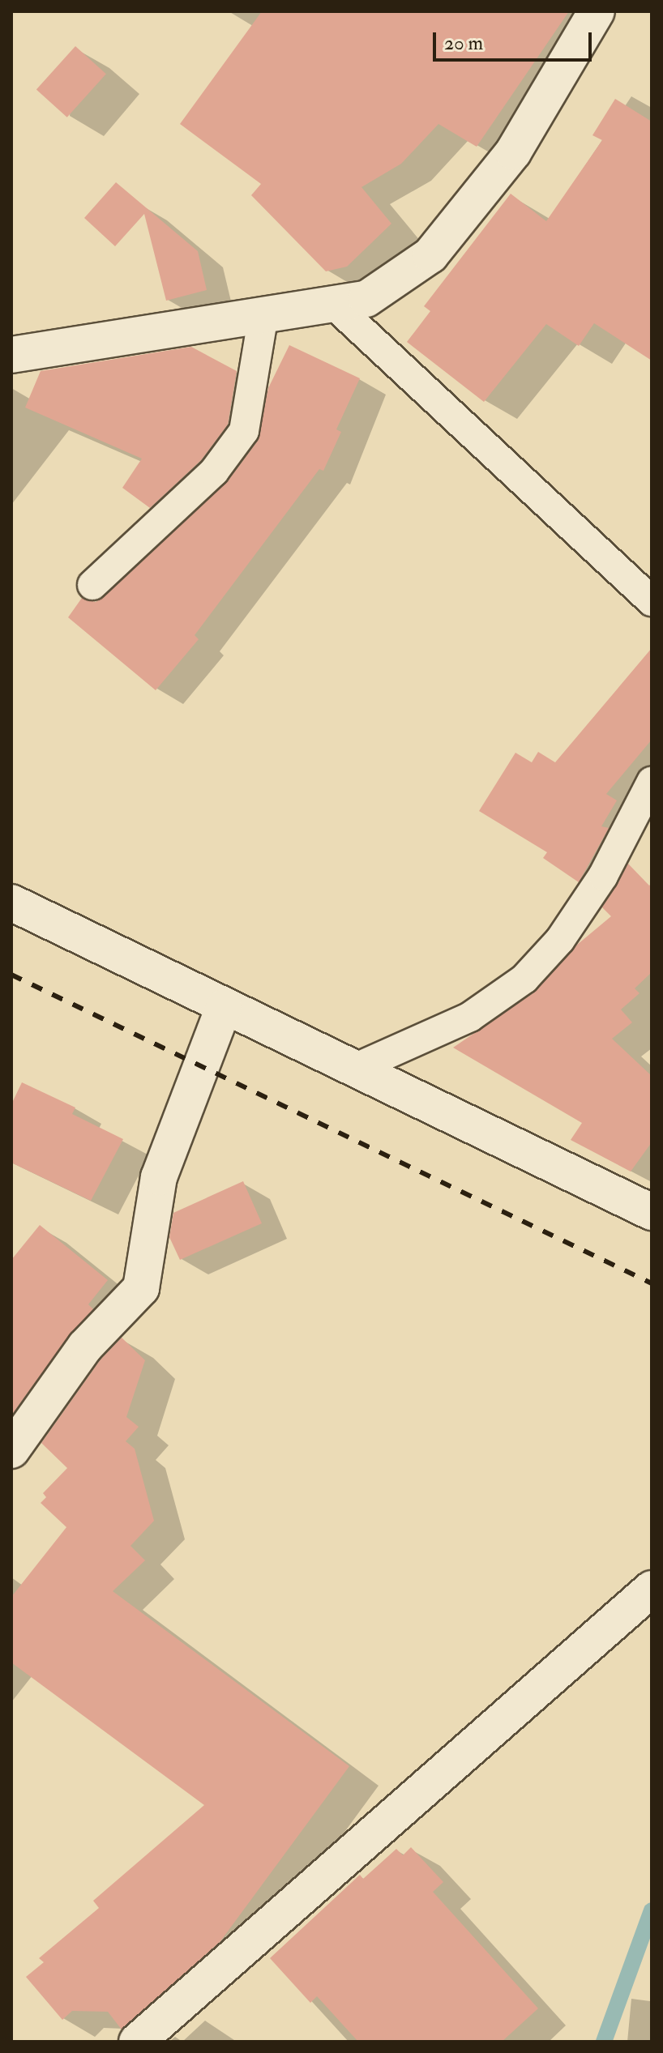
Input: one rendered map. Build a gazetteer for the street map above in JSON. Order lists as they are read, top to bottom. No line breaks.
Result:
{"scale_bar":"20 m"}
